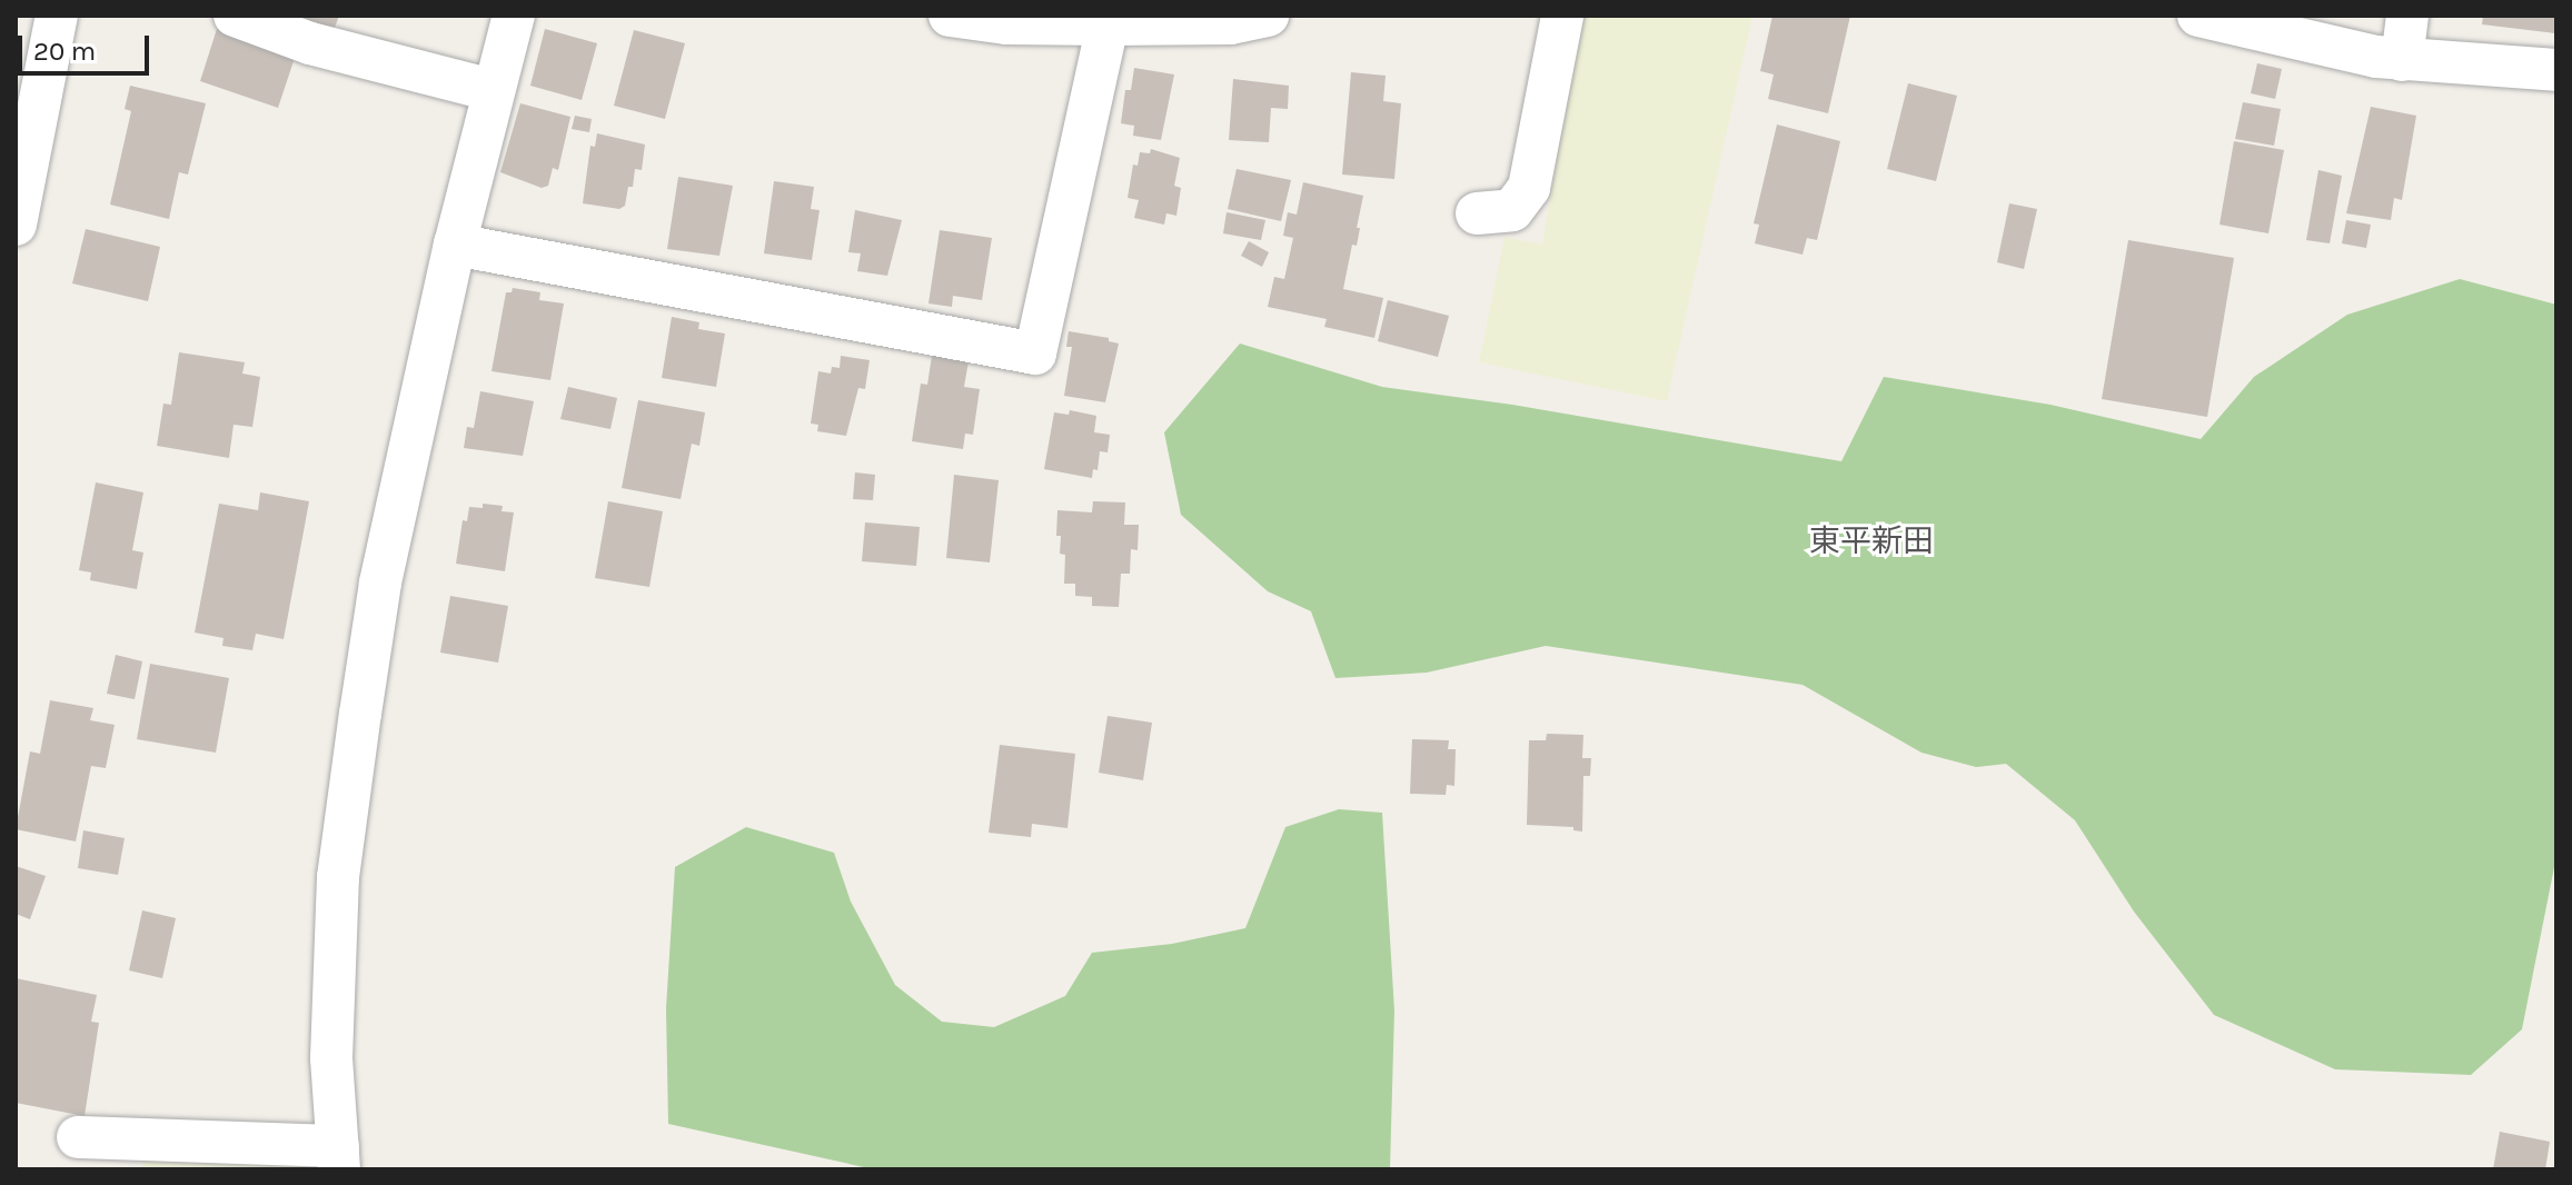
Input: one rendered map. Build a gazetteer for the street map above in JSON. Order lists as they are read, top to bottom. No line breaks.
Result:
{"districts":["東平新田"],"scale_bar":"20 m"}
